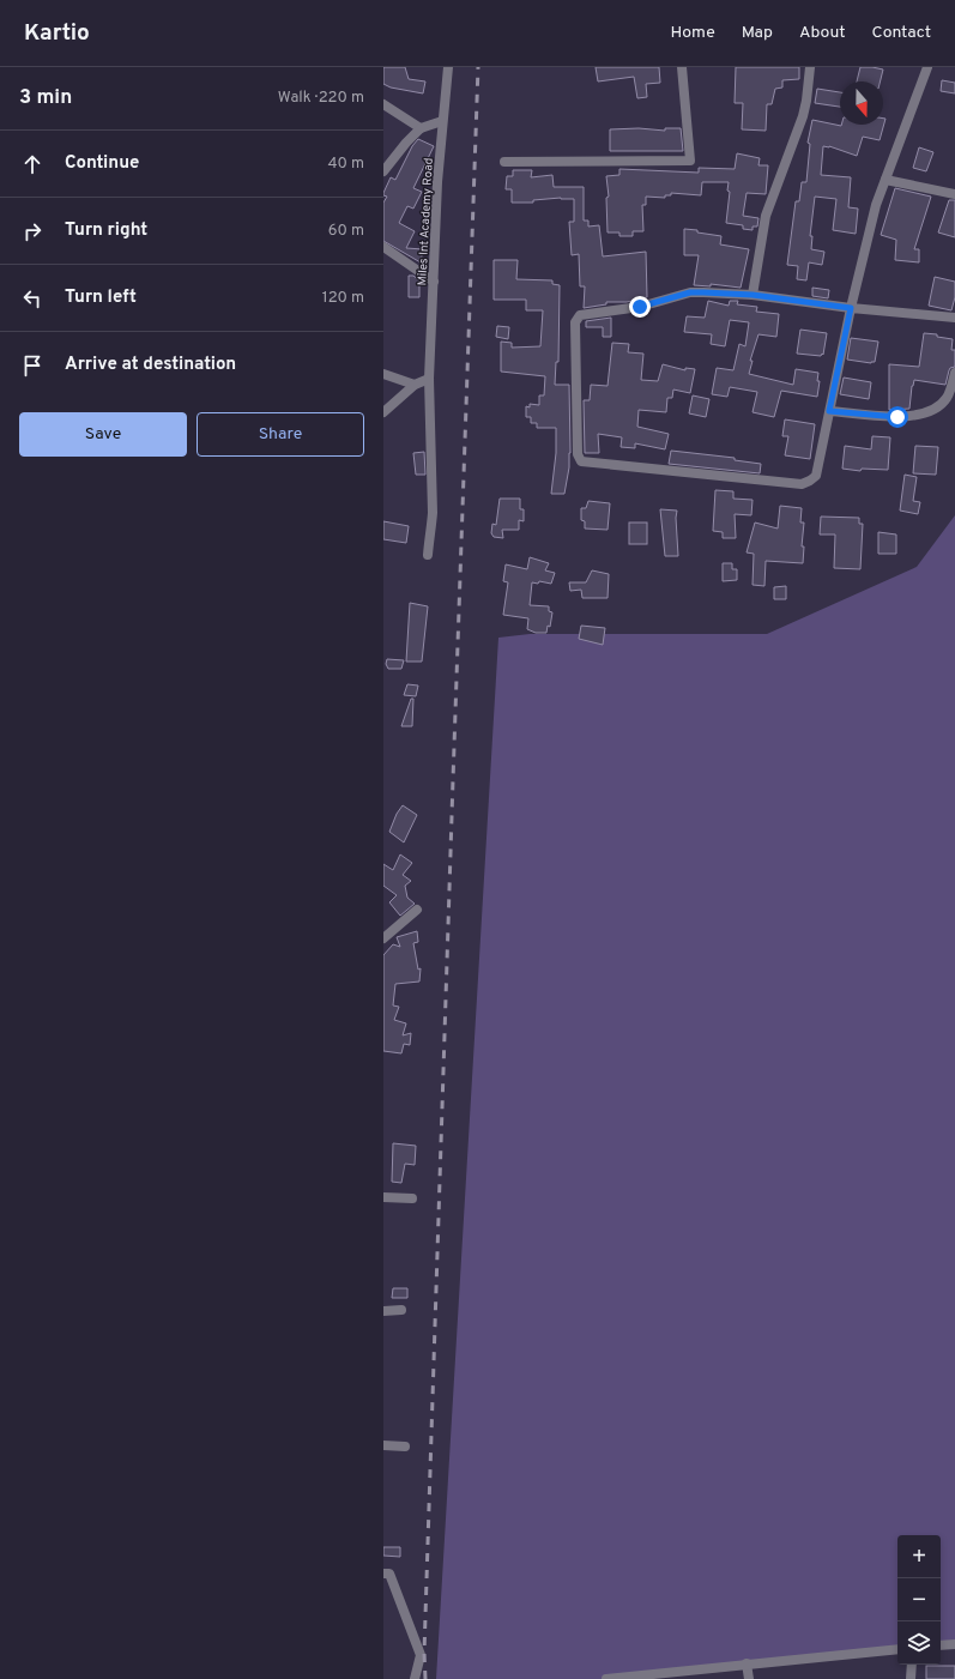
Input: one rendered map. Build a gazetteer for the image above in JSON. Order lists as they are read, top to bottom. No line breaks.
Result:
{"streets":{"street":["Miles Int Academy Road"]},"north":"bottom","page":{"header":"Kartio","nav":["Home","Map","About","Contact"],"heading":["3 min","Walk · 220 m"],"list":[["Continue","40 m"],["Turn right","60 m"],["Turn left","120 m"],"Arrive at destination"],"buttons":["Save","Share"],"map_buttons":["+","−"]}}
